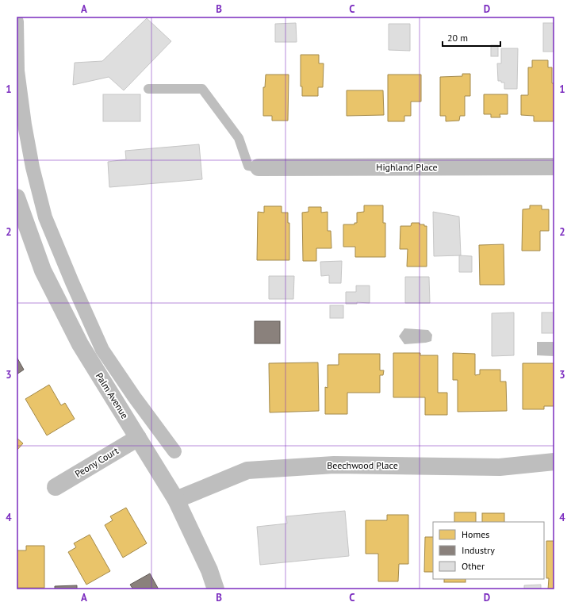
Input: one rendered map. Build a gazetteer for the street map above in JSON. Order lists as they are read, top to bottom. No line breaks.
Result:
{"streets":{"street":["Highland Place","Palm Avenue","Peony Court","Beechwood Place"]},"crossings":[["Palm Avenue","Peony Court"],["Palm Avenue","Beechwood Place"]],"legend":["Homes","Industry","Other"],"scale_bar":"20 m","grid":{"columns":["A","B","C","D"],"rows":["1","2","3","4"]}}
